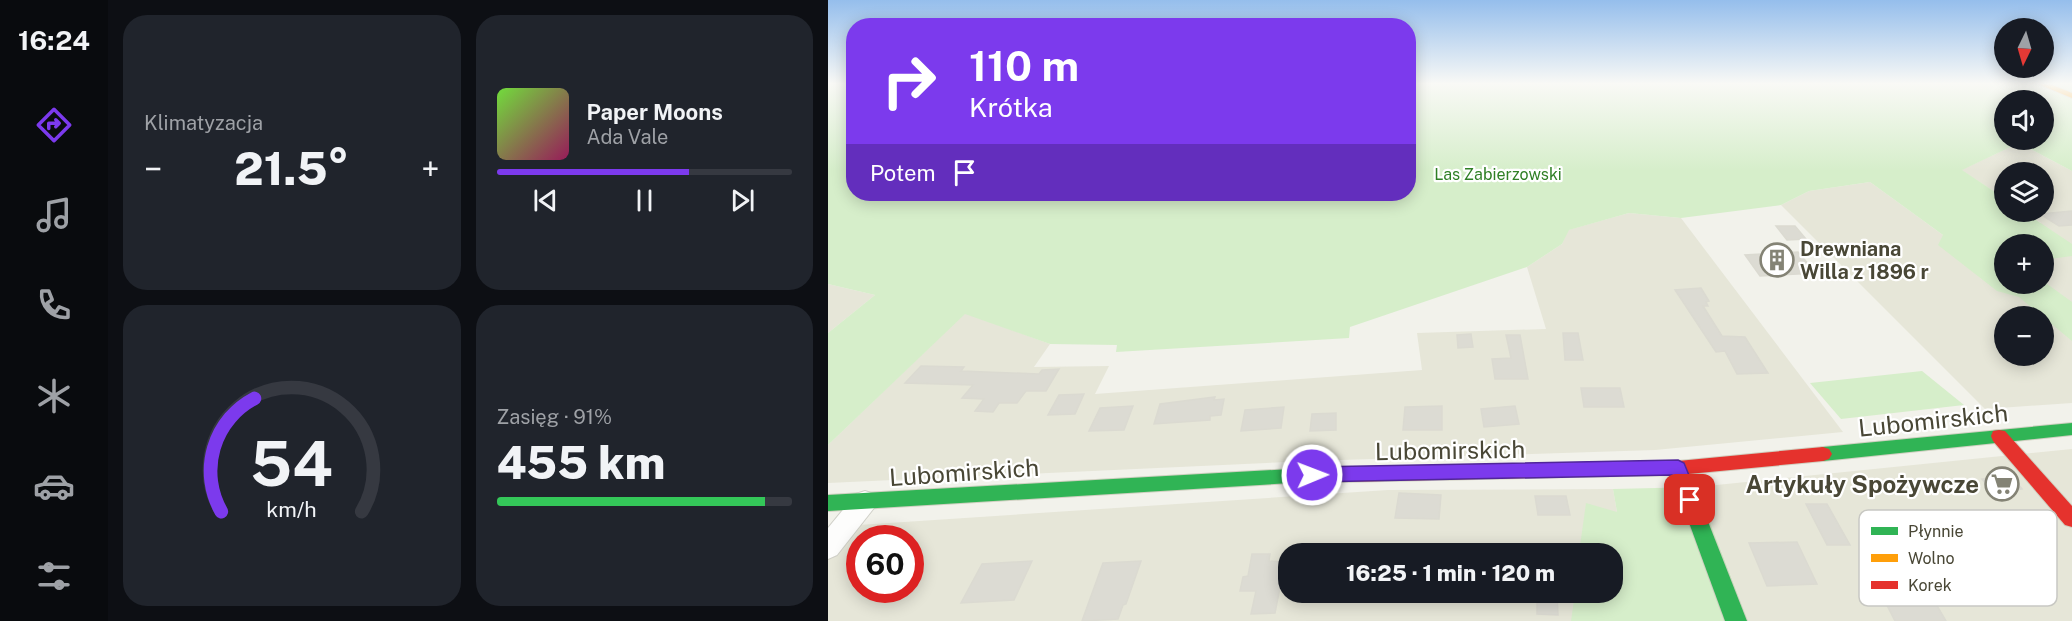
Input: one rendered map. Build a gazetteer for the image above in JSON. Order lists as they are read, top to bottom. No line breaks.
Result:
{"streets":{"main road":["Lubomirskich"]},"parks":["Las Zabierzowski"],"places":{"building":["Drewniana Willa z 1896 r"],"supermarket":["Artykuły Spożywcze"]},"legend":["Płynnie","Wolno","Korek"],"north":"bottom","page":{"tabs":"16:24","tile":["Klimatyzacja",["Zasięg · 91%","455 km"]],"map_buttons":["+","−"],"turn":["110 m","Krótka"],"song":["Paper Moons","Ada Vale"],"heat":["−","21.5°","+"],"then":"Potem","limit":"60","trip":"16:25 · 1 min · 120 m","gauge":["54","km/h"]}}
